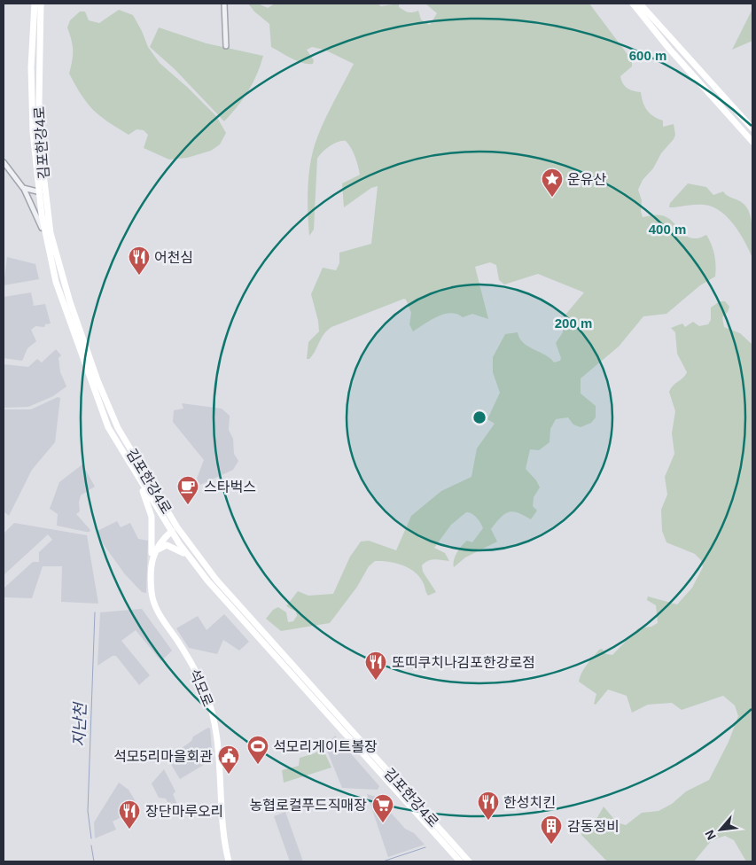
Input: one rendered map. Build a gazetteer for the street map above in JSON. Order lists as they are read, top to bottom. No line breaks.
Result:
{"streets":{"street":["김포한강4로","석모로"]},"crossings":[["김포한강4로","석모로"]],"water":["지난천"],"places":{"place":["운유산"],"restaurant":["어천심","또띠쿠치나김포한강로점","한성치킨","장단마루오리"],"cafe":["스타벅스"],"sports":["석모리게이트볼장"],"public building":["석모5리마을회관"],"supermarket":["농협로컬푸드직매장"],"building":["감동정비"]},"north":"bottom left","rings":["600 m","400 m","200 m"]}
